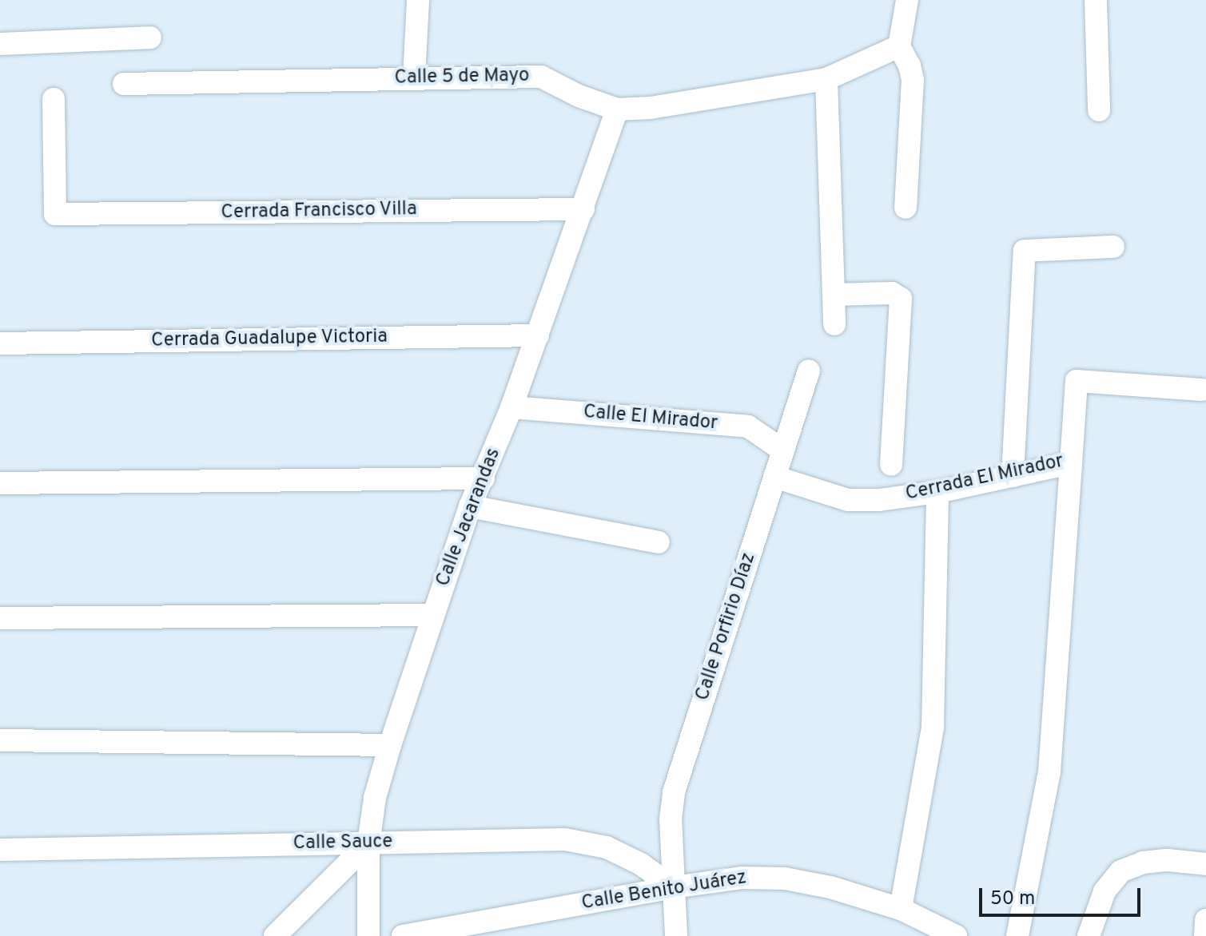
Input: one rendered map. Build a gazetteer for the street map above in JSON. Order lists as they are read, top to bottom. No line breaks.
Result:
{"streets":{"street":["Calle 5 de Mayo","Cerrada Francisco Villa","Cerrada Guadalupe Victoria","Calle El Mirador","Cerrada El Mirador","Calle Jacarandas","Calle Porfirio Díaz","Calle Sauce","Calle Benito Juárez"]},"crossings":[["Calle 5 de Mayo","Calle Jacarandas"],["Cerrada Francisco Villa","Calle Jacarandas"],["Cerrada Guadalupe Victoria","Calle Jacarandas"],["Calle El Mirador","Calle Jacarandas"],["Calle El Mirador","Calle Porfirio Díaz"],["Cerrada El Mirador","Calle Porfirio Díaz"],["Calle Jacarandas","Calle Sauce"],["Calle Porfirio Díaz","Calle Sauce"],["Calle Porfirio Díaz","Calle Benito Juárez"],["Calle Sauce","Calle Benito Juárez"]],"scale_bar":"50 m"}
